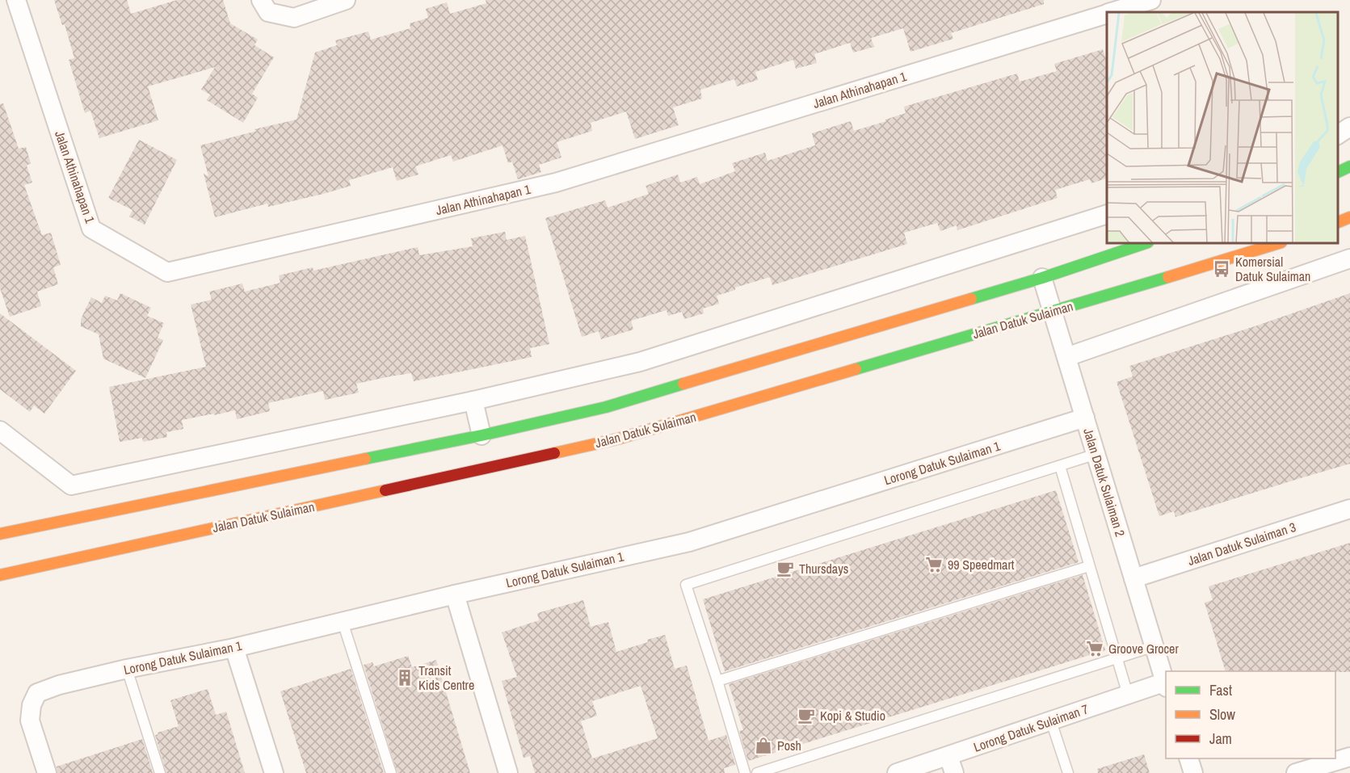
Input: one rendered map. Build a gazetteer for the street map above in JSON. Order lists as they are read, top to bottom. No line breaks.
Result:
{"streets":{"main road":["Jalan Datuk Sulaiman"],"street":["Jalan Athinahapan 1","Lorong Datuk Sulaiman 1","Jalan Datuk Sulaiman 2","Jalan Datuk Sulaiman 3","Lorong Datuk Sulaiman 7"]},"crossings":[["Jalan Datuk Sulaiman","Jalan Datuk Sulaiman 2"],["Lorong Datuk Sulaiman 1","Jalan Datuk Sulaiman 2"],["Jalan Datuk Sulaiman 2","Jalan Datuk Sulaiman 3"]],"places":{"bus stop":["Komersial Datuk Sulaiman"],"supermarket":["99 Speedmart","Groove Grocer"],"cafe":["Thursdays","Kopi & Studio"],"building":["Transit Kids Centre"],"shop":["Posh"]},"legend":["Fast","Slow","Jam"]}
